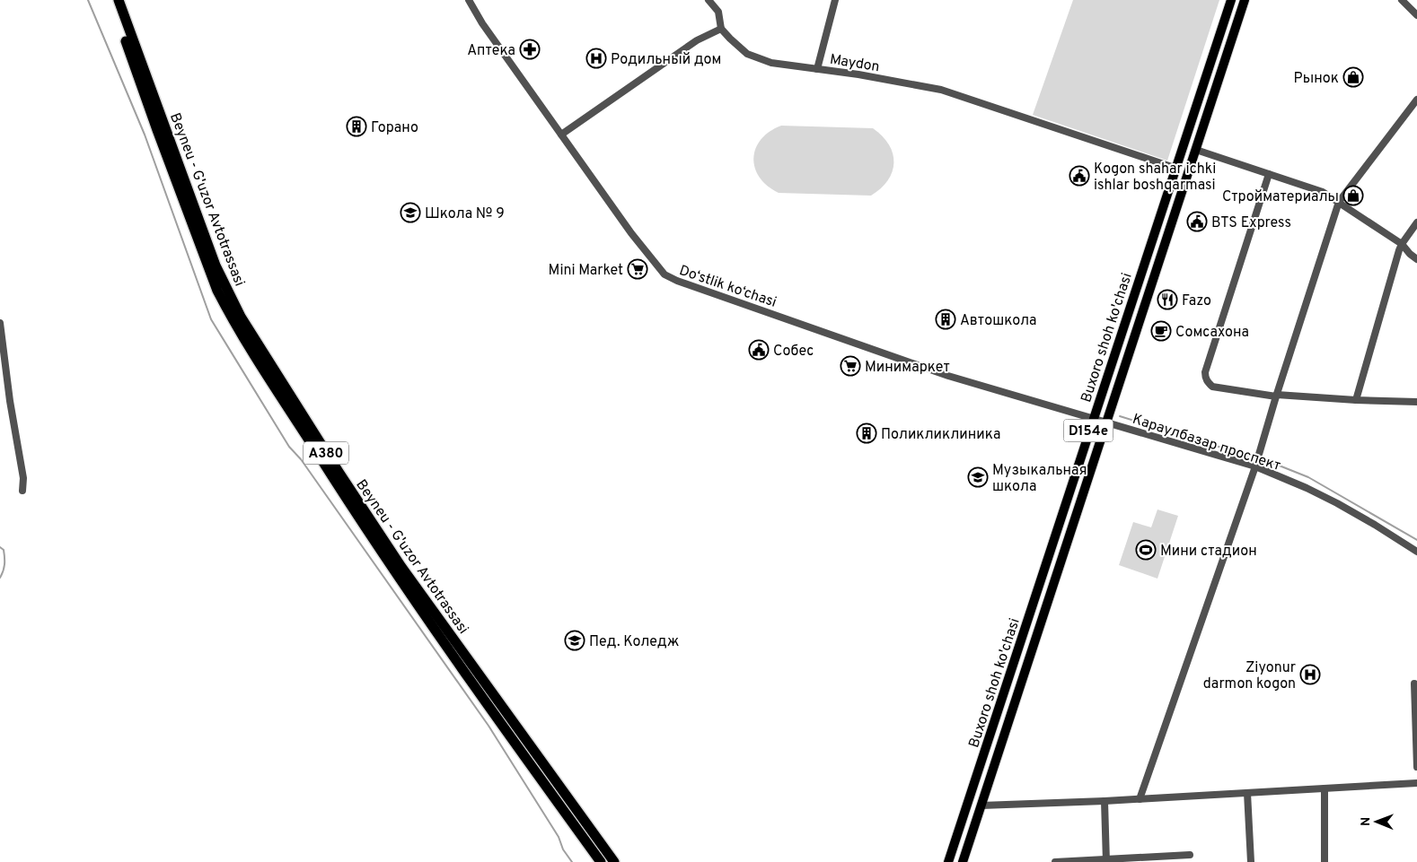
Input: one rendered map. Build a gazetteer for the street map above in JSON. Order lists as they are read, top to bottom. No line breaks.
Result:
{"streets":{"highway":["Beyneu - G'uzor Avtotrassasi","A380"],"main road":["Buxoro shoh ko'chasi","D154e"],"street":["Maydon","Do‘stlik ko‘chasi","Караулбазар проспект"]},"crossings":[["Maydon","Buxoro shoh ko'chasi"],["Do‘stlik ko‘chasi","Buxoro shoh ko'chasi"],["Do‘stlik ko‘chasi","Караулбазар проспект"],["Buxoro shoh ko'chasi","Караулбазар проспект"]],"places":{"pharmacy":["Аптека"],"hospital":["Родильный дом","Ziyonur darmon kogon"],"shop":["Рынок","Стройматериалы"],"building":["Горано","Автошкола","Поликликлиника"],"public building":["Kogon shahar ichki ishlar boshqarmasi","BTS Express","Собеc"],"school or university":["Школа № 9","Музыкальная школа","Пед. Коледж"],"supermarket":["Mini Market","Минимаркет"],"restaurant":["Fazo"],"cafe":["Сомсахона"],"sports":["Мини стадион"]},"north":"left"}
